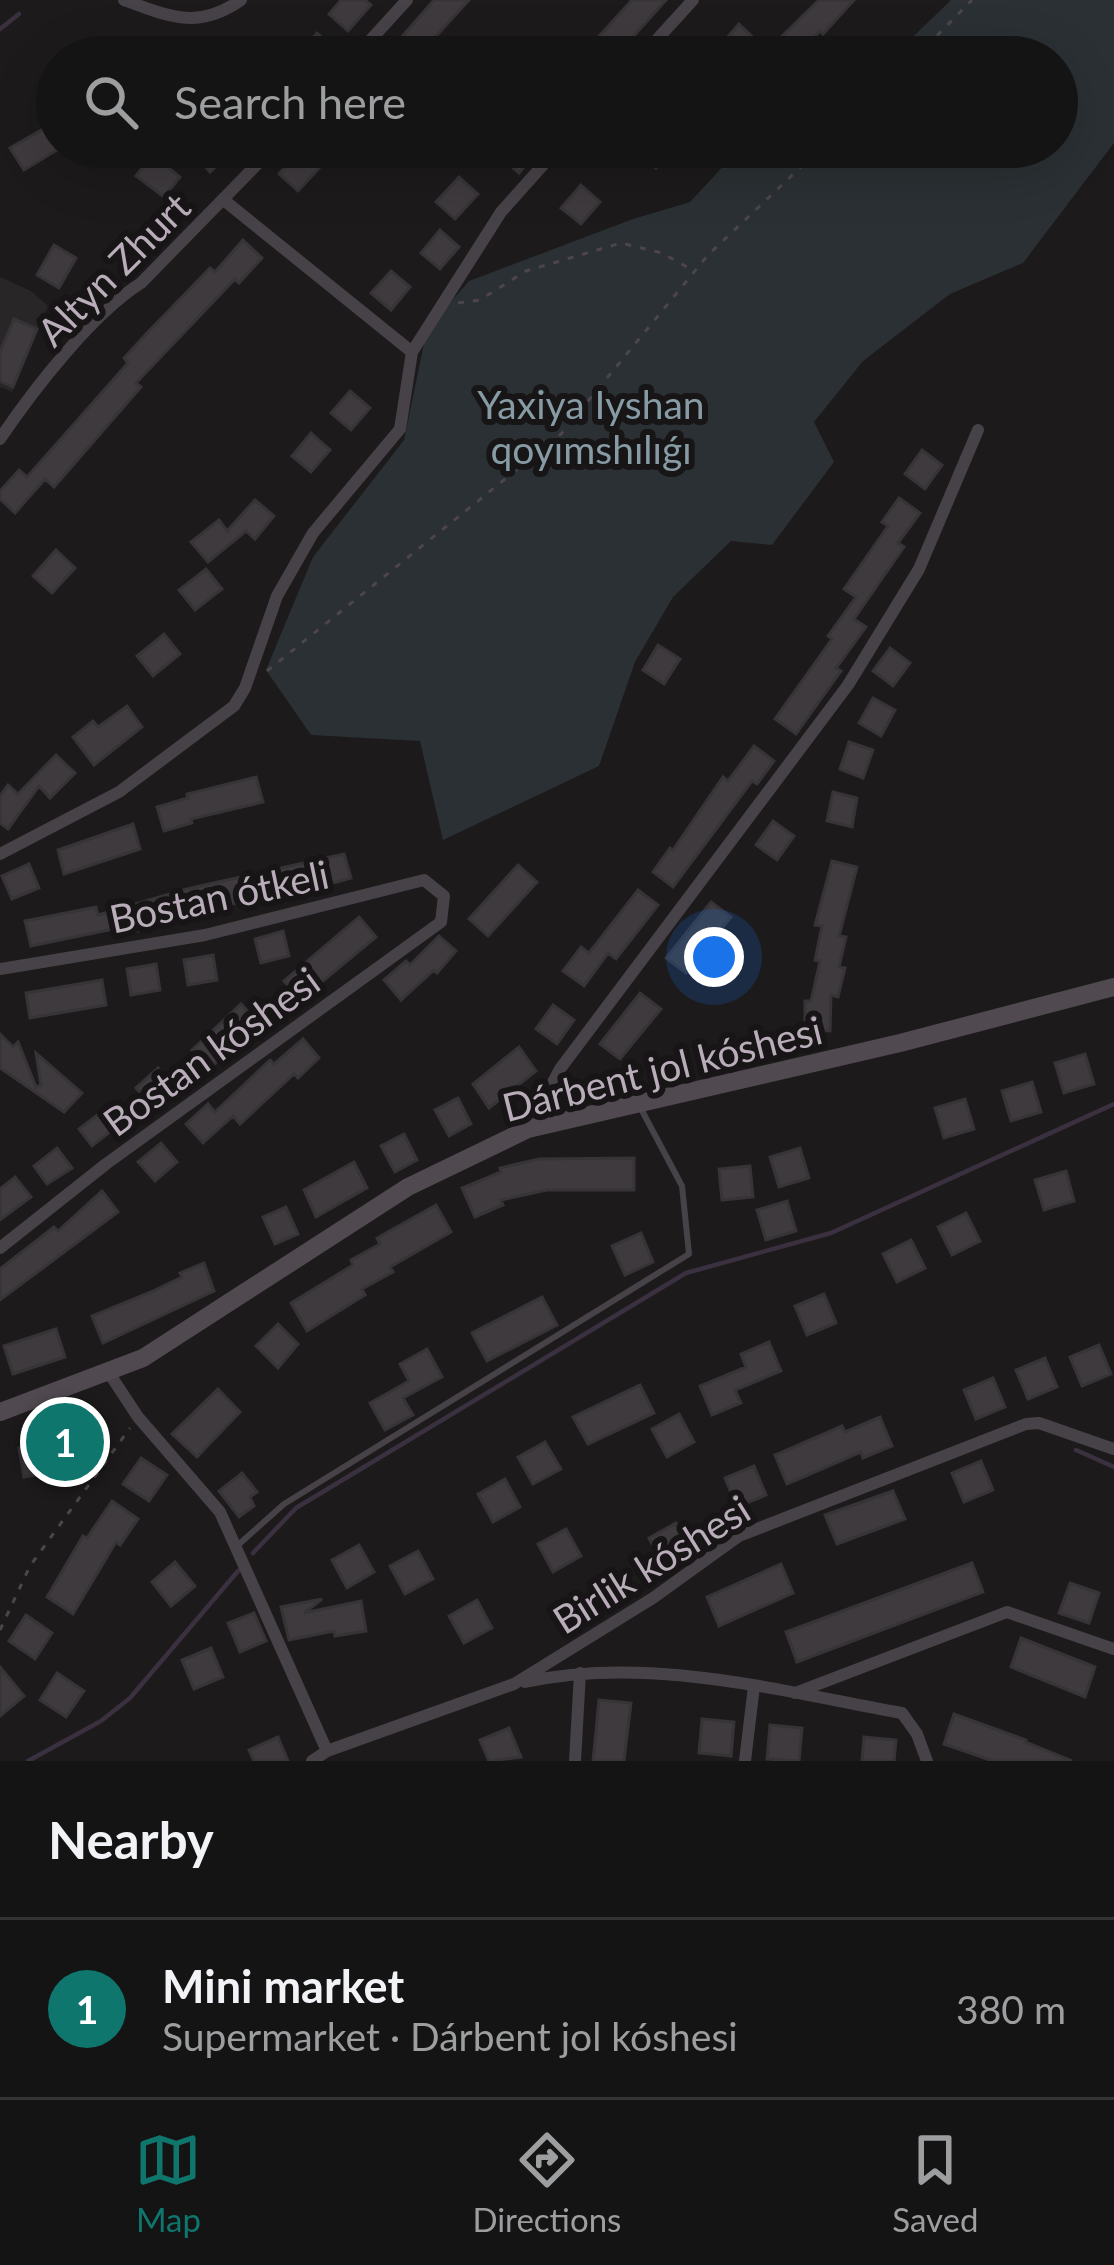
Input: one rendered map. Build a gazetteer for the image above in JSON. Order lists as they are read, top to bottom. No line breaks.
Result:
{"streets":{"main road":["Dárbent jol kóshesi"],"street":["Altyn Zhurt","Bostan ótkeli","Bostan kóshesi","Birlik kóshesi"]},"crossings":[["Bostan ótkeli","Bostan kóshesi"]],"parks":["Yaxiya Iyshan qoyımshılıǵı"],"page":{"search":"Search here","pins":"1","heading":"Nearby","list":[{"mark":"1","name":"Mini market","note":"Supermarket · Dárbent jol kóshesi","value":"380 m"}],"nav":["Map","Directions","Saved"]}}
